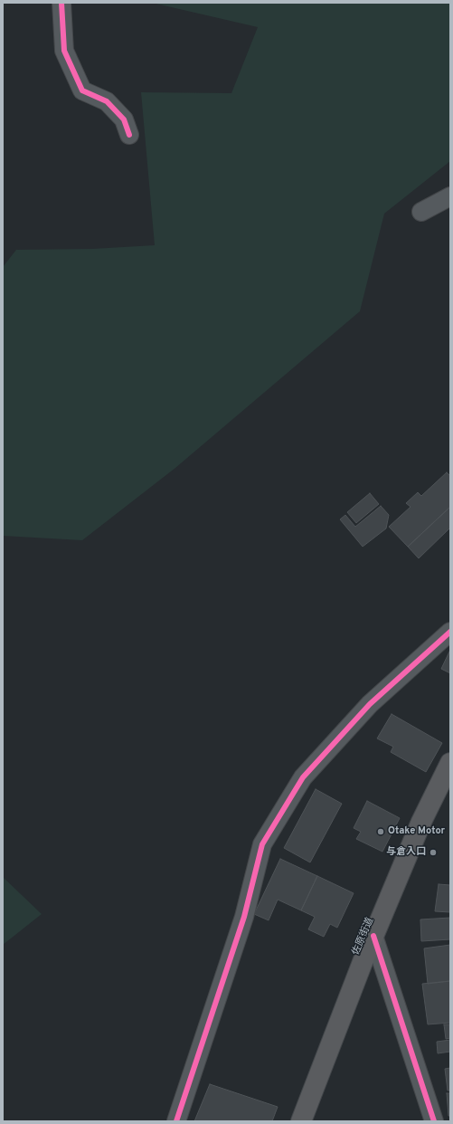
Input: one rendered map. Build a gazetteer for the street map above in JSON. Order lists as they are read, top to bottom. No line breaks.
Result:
{"streets":{"highway":["佐原街道"]},"places":["Otake Motor","与倉入口"]}
